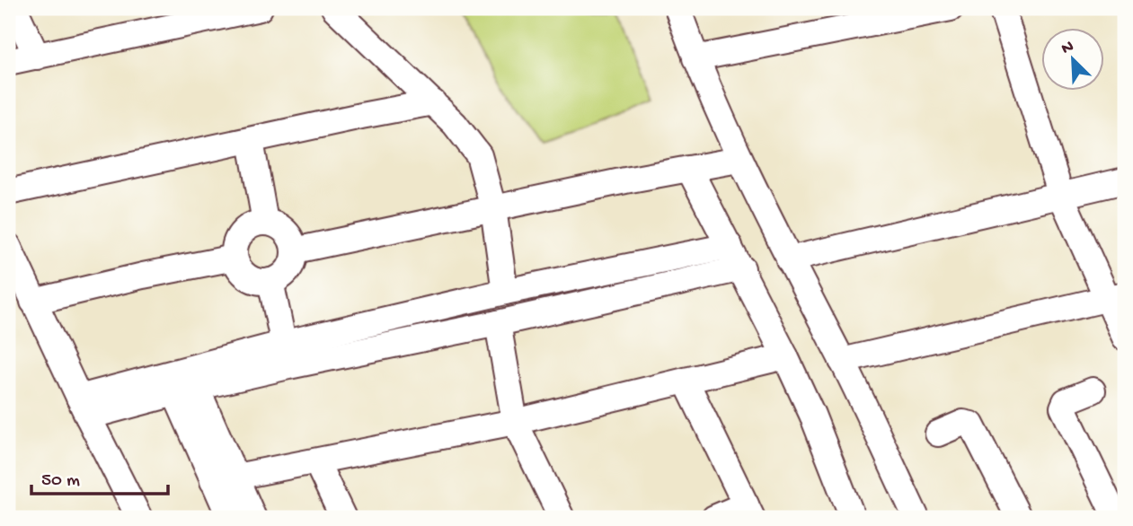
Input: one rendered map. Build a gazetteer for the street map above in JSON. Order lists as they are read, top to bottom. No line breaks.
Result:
{"scale_bar":"50 m","north":"top left"}
